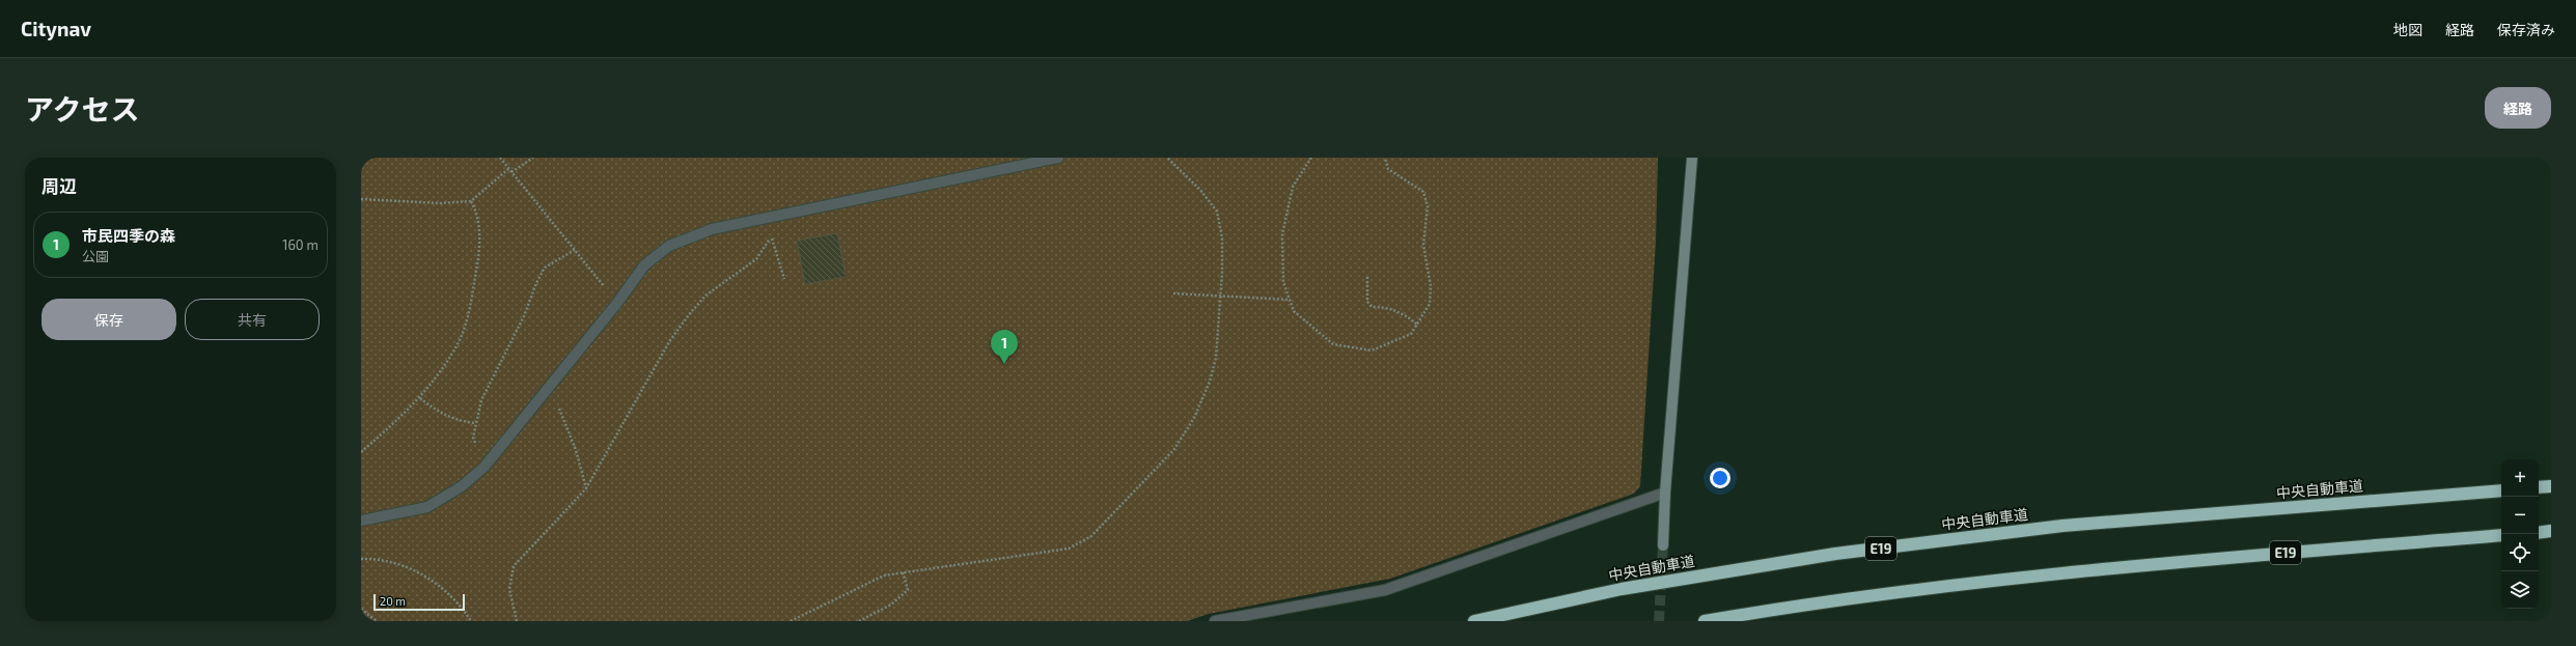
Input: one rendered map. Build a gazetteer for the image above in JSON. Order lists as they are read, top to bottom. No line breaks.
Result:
{"streets":{"highway":["中央自動車道","E19"]},"scale_bar":"20 m","page":{"header":"Citynav","nav":["地図","経路","保存済み"],"title":"アクセス","buttons":["経路",["保存","共有"]],"heading":"周辺","list":[{"mark":"1","name":"市民四季の森","note":"公園","value":"160 m"}],"pins":"1","map_buttons":["+","−"],"scale":"20 m"}}
